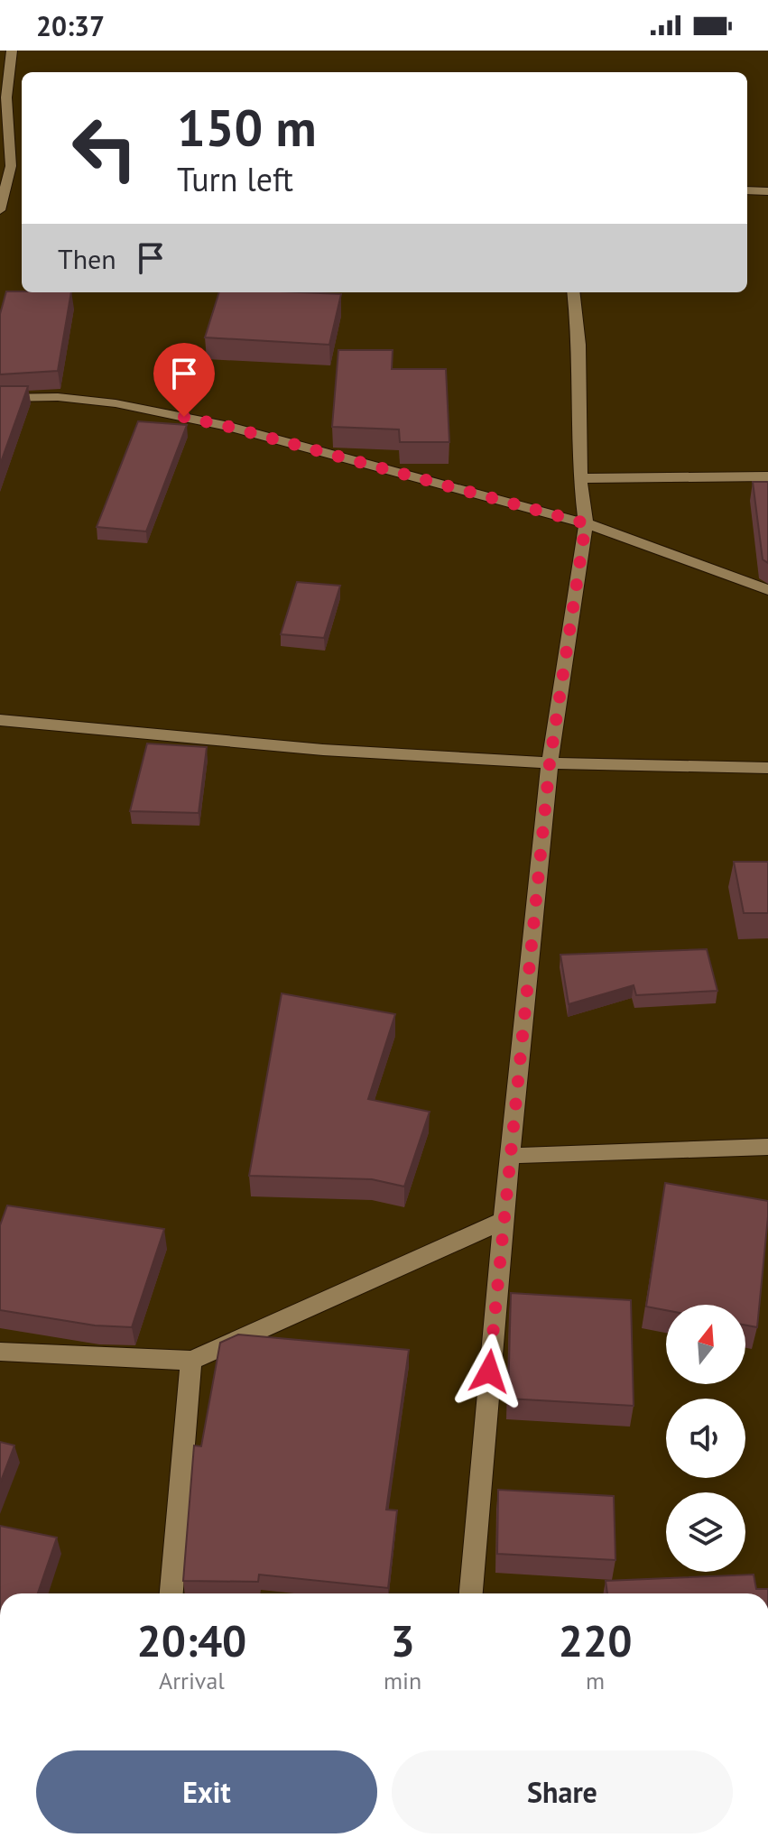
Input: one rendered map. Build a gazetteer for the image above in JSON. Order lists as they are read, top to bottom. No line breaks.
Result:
{"north":"top","page":{"status":"20:37","turn":["150 m","Turn left"],"then":"Then","eta":["20:40","Arrival","3","min","220","m"],"buttons":["Exit","Share"]}}
